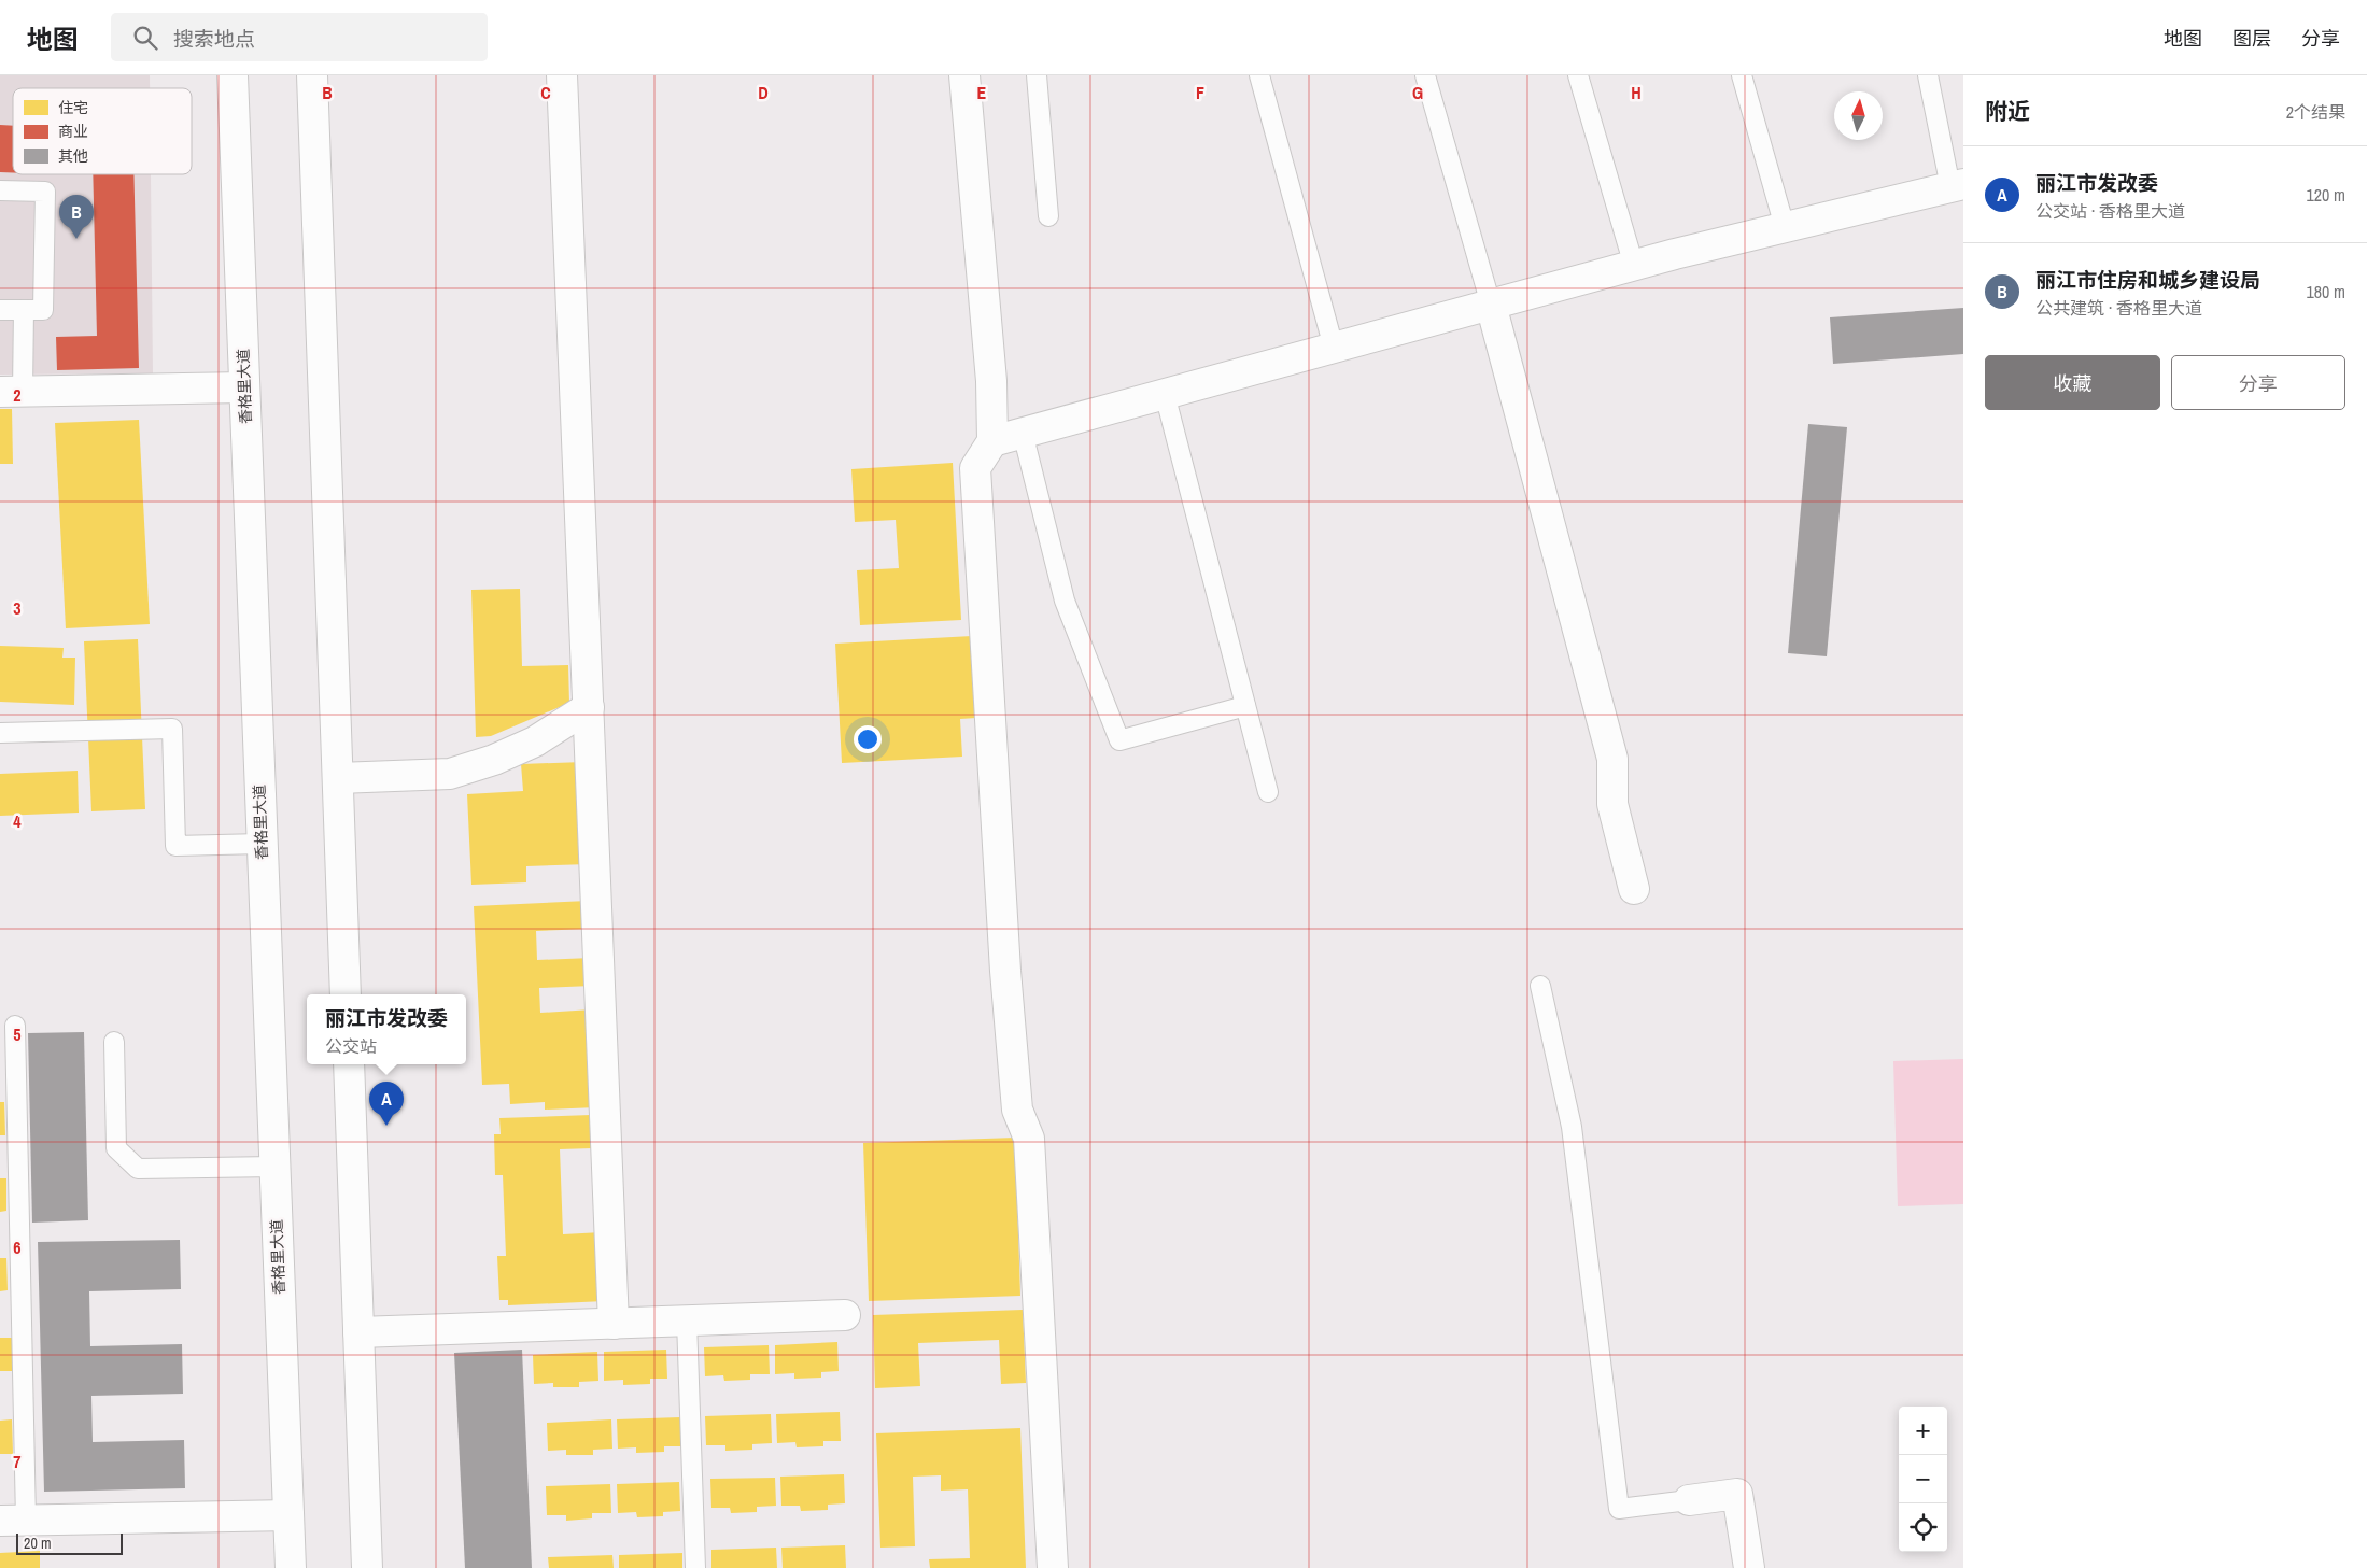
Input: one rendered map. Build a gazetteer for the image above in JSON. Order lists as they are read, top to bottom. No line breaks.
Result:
{"streets":{"street":["香格里大道"]},"legend":["住宅","商业","其他"],"scale_bar":"20 m","north":"top","page":{"header":"地图","search":"搜索地点","nav":["地图","图层","分享"],"heading":["附近","2个结果"],"list":[{"mark":"A","name":"丽江市发改委","note":"公交站 · 香格里大道","value":"120 m"},{"mark":"B","name":"丽江市住房和城乡建设局","note":"公共建筑 · 香格里大道","value":"180 m"}],"pins":["B","A"],"buttons":["收藏","分享"],"popup":["丽江市发改委","公交站"],"map_buttons":["+","−"],"scale":"20 m"},"grid":{"columns":["B","C","D","E","F","G","H"],"rows":["2","3","4","5","6","7"]}}
